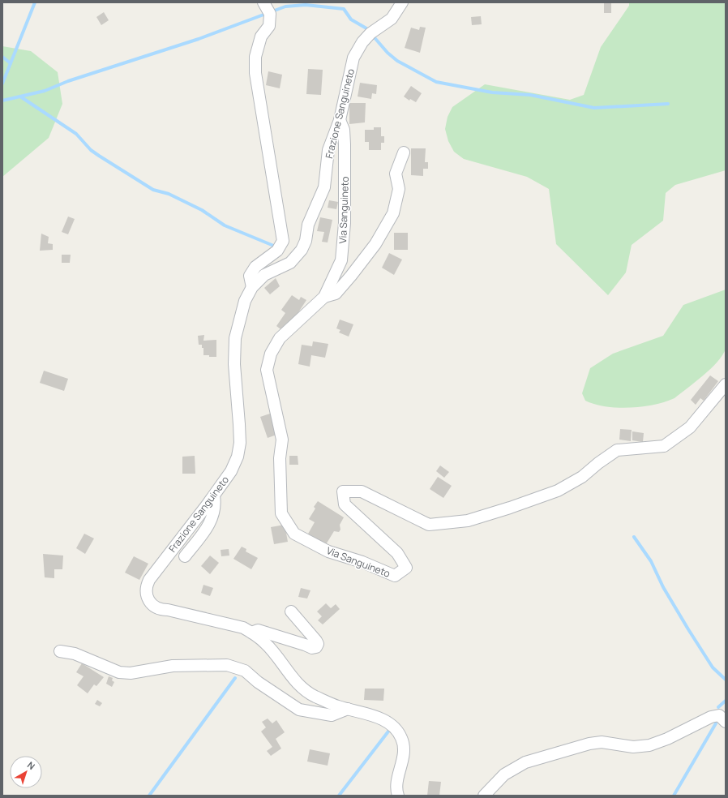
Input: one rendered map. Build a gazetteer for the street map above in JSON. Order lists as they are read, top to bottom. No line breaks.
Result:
{"streets":{"street":["Frazione Sanguineto","Via Sanguineto"]},"crossings":[["Frazione Sanguineto","Via Sanguineto"]],"north":"top right"}
